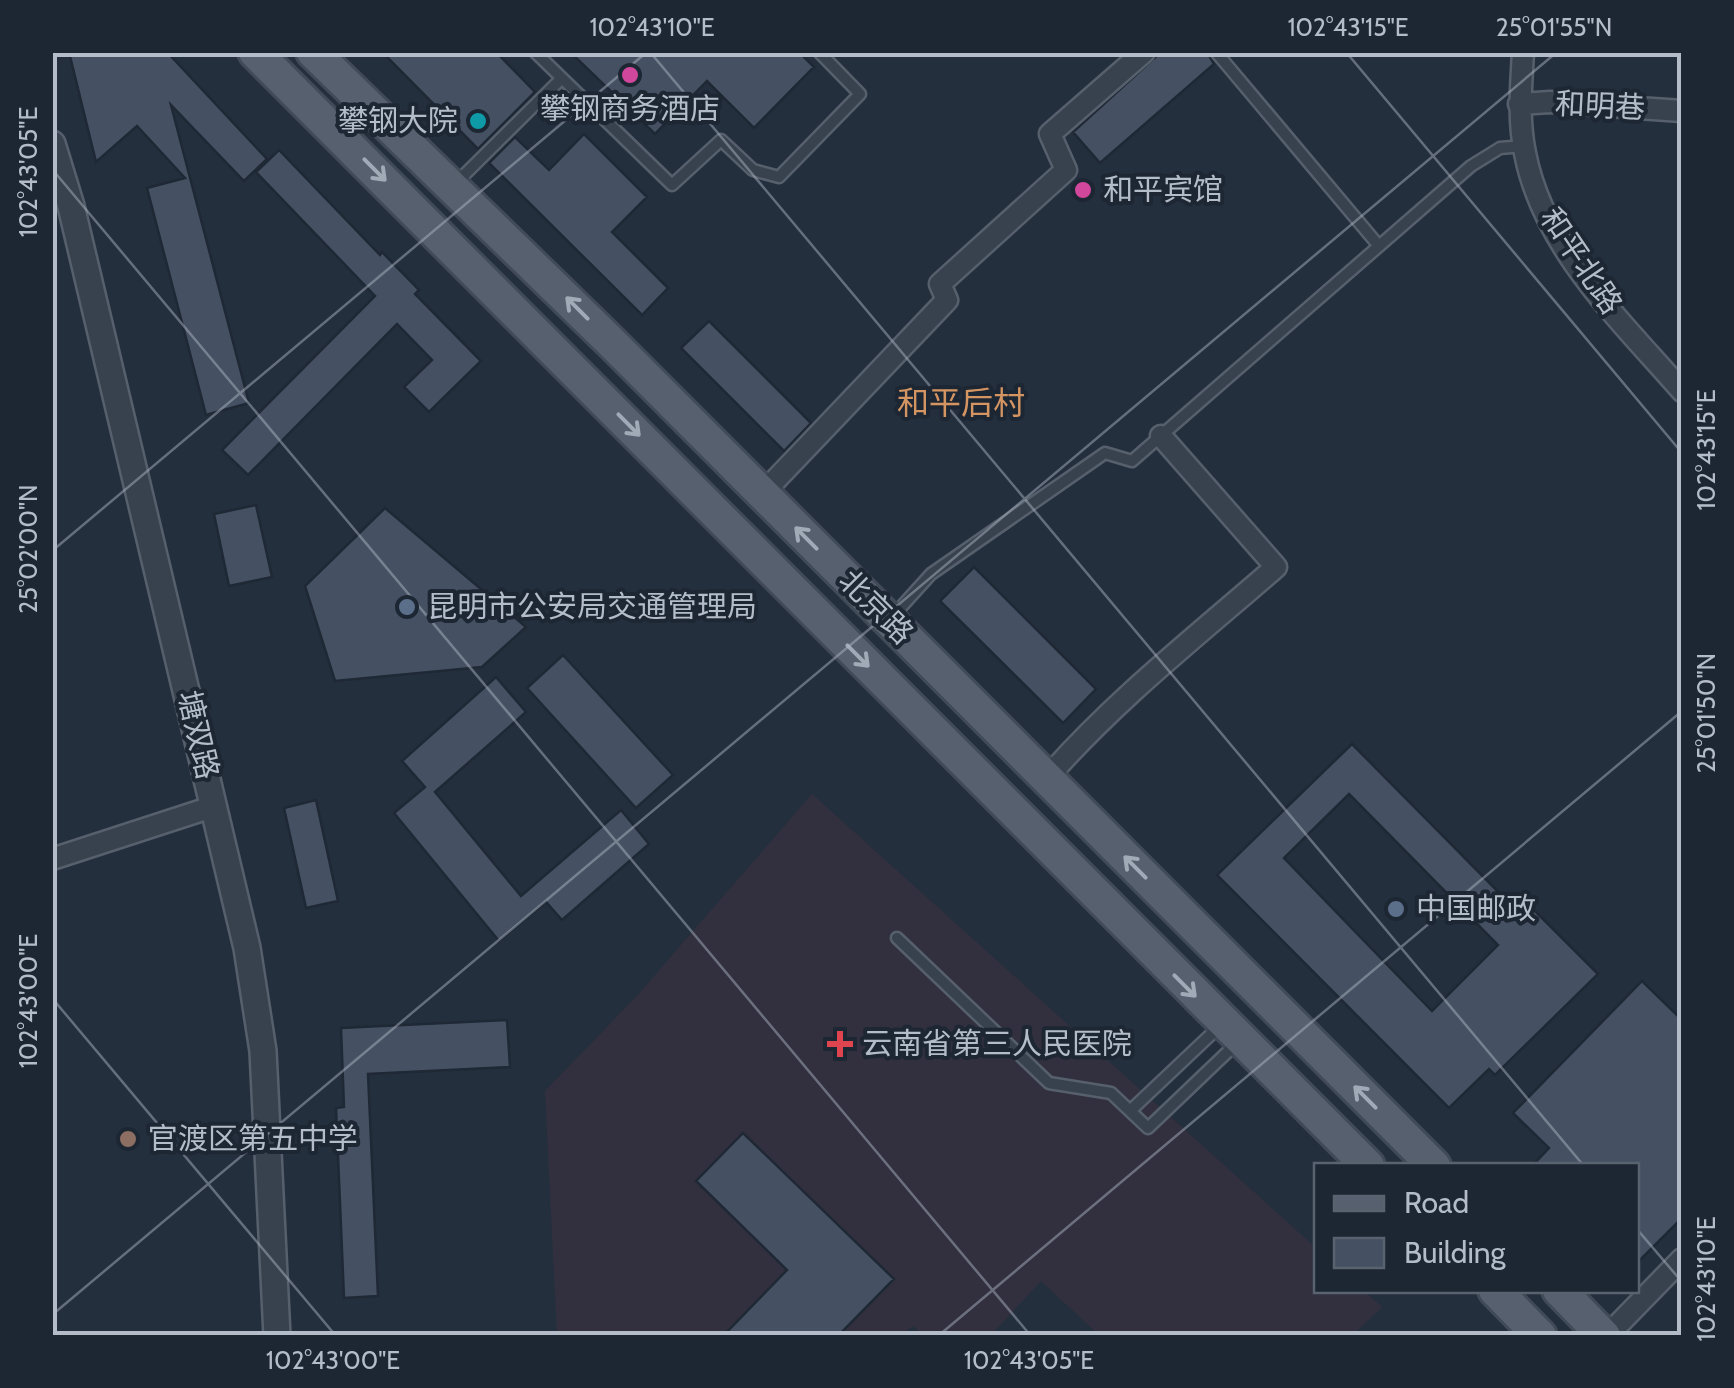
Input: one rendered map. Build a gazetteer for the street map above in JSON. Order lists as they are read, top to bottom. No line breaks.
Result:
{"streets":{"main road":["北京路"],"street":["和明巷","和平北路","塘双路"]},"crossings":[["和明巷","和平北路"]],"districts":["和平后村"],"places":{"other":["攀钢商务酒店","攀钢大院","和平宾馆","昆明市公安局交通管理局","中国邮政","官渡区第五中学"],"health":["云南省第三人民医院"]},"legend":["Road","Building"],"coordinates":["102°43'10\"E","102°43'15\"E","25°01'55\"N","102°43'05\"E","25°02'00\"N","25°01'50\"N","102°43'00\"E"]}
